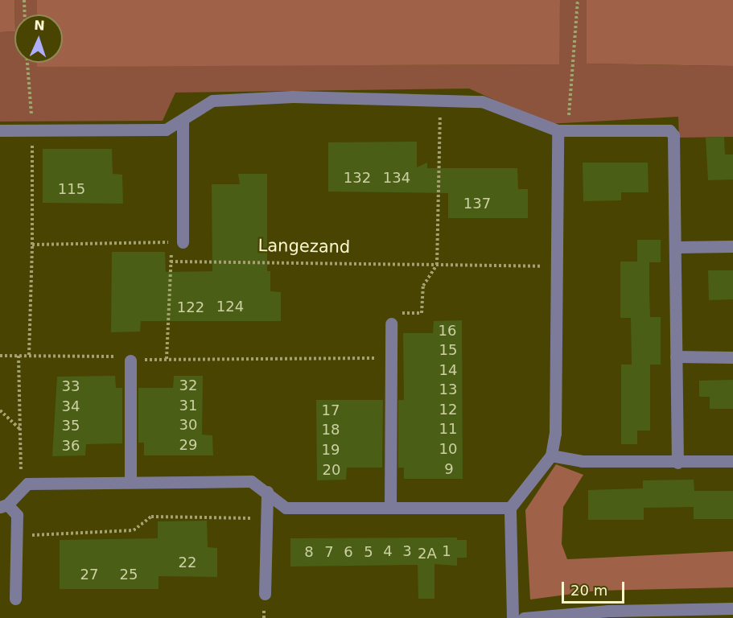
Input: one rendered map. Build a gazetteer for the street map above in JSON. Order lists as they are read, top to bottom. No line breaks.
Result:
{"streets":{"path":["Langezand"]},"house_numbers":["132","134","115","137","124","122","16","15","14","32","33","13","31","34","12","17","30","35","11","18","29","36","10","19","9","20","4","3","1","8","7","6","5","2A","22","27","25"],"scale_bar":"20 m","north":"top"}
